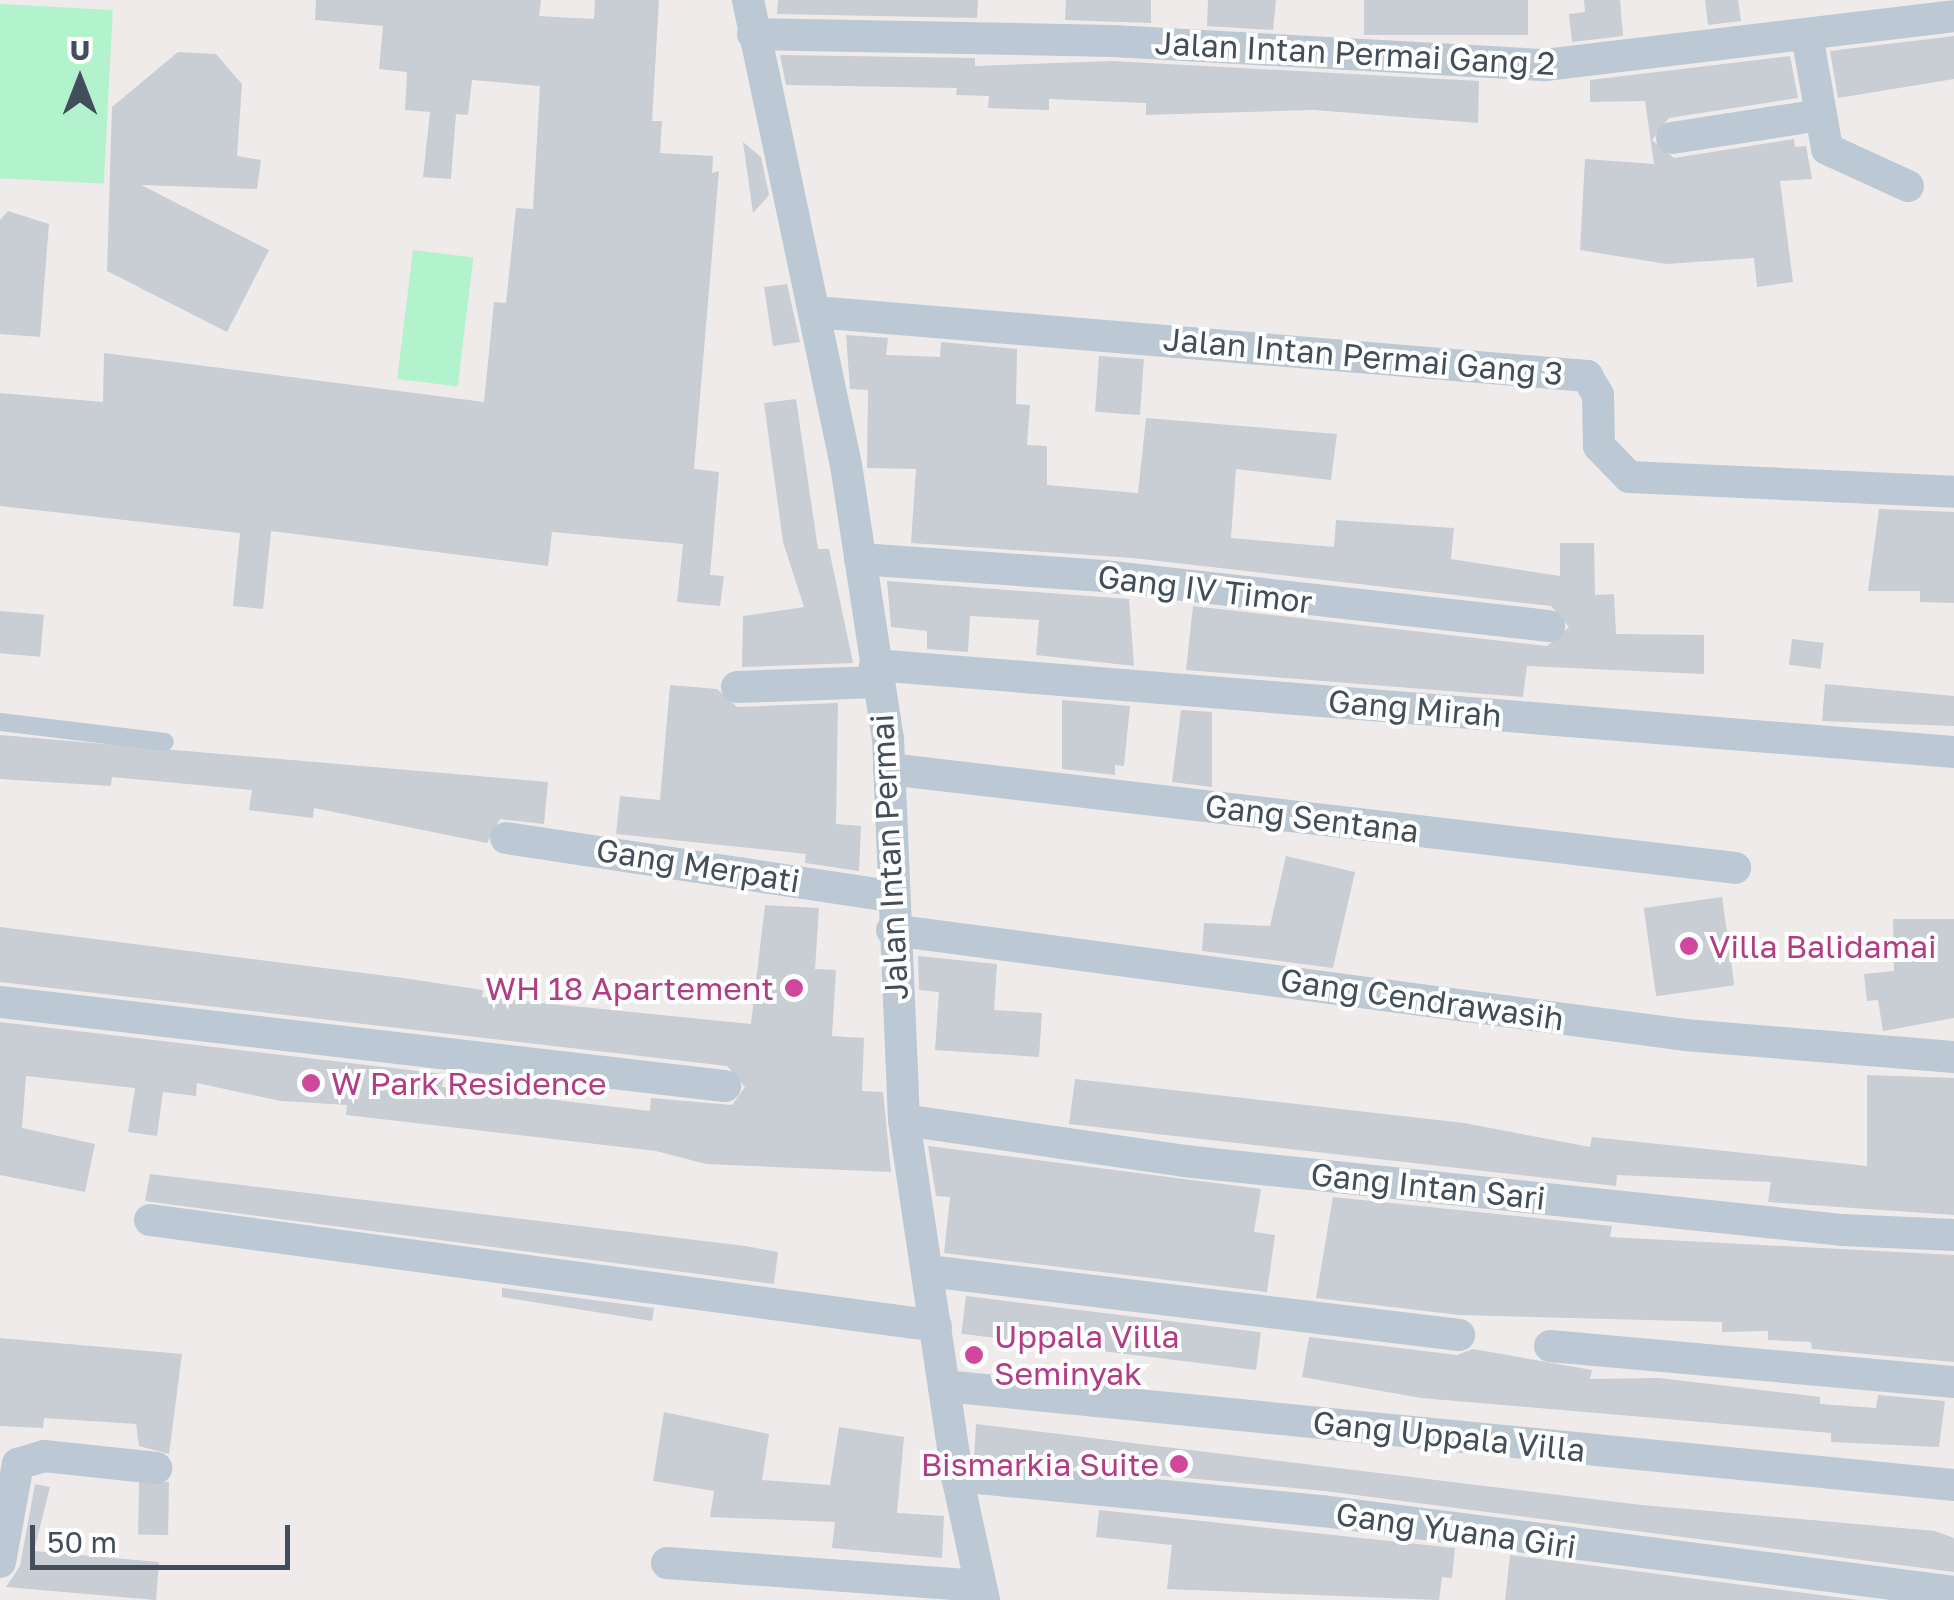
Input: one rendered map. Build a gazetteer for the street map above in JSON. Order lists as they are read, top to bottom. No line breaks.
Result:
{"streets":{"street":["Jalan Intan Permai Gang 2","Jalan Intan Permai Gang 3","Gang IV Timor","Gang Mirah","Gang Sentana","Jalan Intan Permai","Gang Merpati","Gang Cendrawasih","Gang Intan Sari","Gang Uppala Villa","Gang Yuana Giri"]},"crossings":[["Jalan Intan Permai Gang 2","Jalan Intan Permai"],["Jalan Intan Permai Gang 3","Jalan Intan Permai"],["Gang IV Timor","Jalan Intan Permai"],["Gang Mirah","Jalan Intan Permai"],["Gang Sentana","Jalan Intan Permai"],["Jalan Intan Permai","Gang Merpati"],["Jalan Intan Permai","Gang Cendrawasih"],["Jalan Intan Permai","Gang Intan Sari"],["Jalan Intan Permai","Gang Uppala Villa"],["Jalan Intan Permai","Gang Yuana Giri"]],"places":["Villa Balidamai","WH 18 Apartement","W Park Residence","Uppala Villa Seminyak","Bismarkia Suite"],"scale_bar":"50 m","north":"top"}
